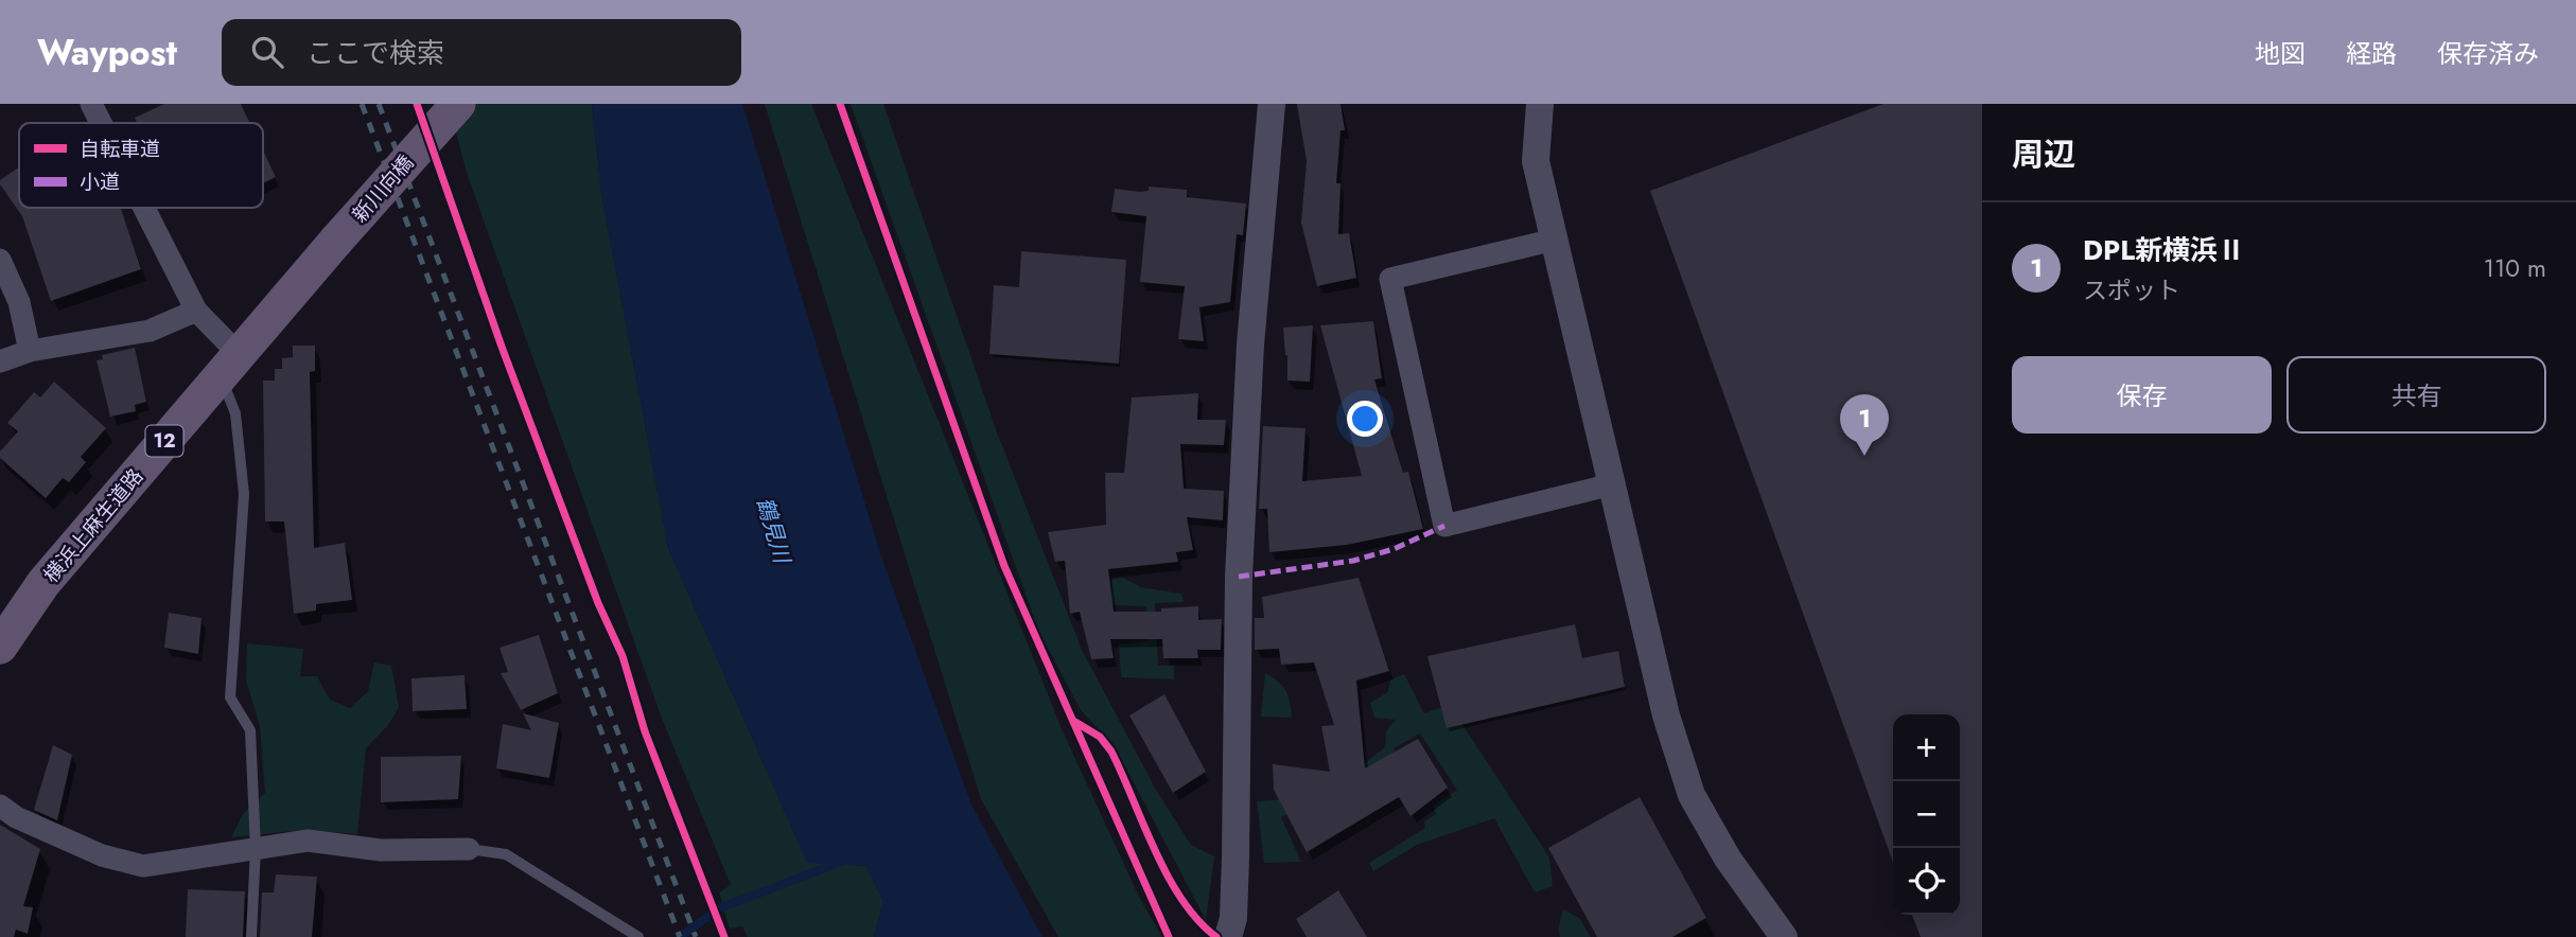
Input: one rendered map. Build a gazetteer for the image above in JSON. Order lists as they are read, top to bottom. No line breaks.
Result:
{"streets":{"main road":["新川向橋","12","横浜上麻生道路"]},"crossings":[["新川向橋","横浜上麻生道路"]],"water":["鶴見川"],"legend":["自転車道","小道"],"page":{"header":"Waypost","search":"ここで検索","nav":["地図","経路","保存済み"],"heading":"周辺","list":[{"mark":"1","name":"DPL新横浜Ⅱ","note":"スポット","value":"110 m"}],"buttons":["保存","共有"],"pins":"1","map_buttons":["+","−"]}}
